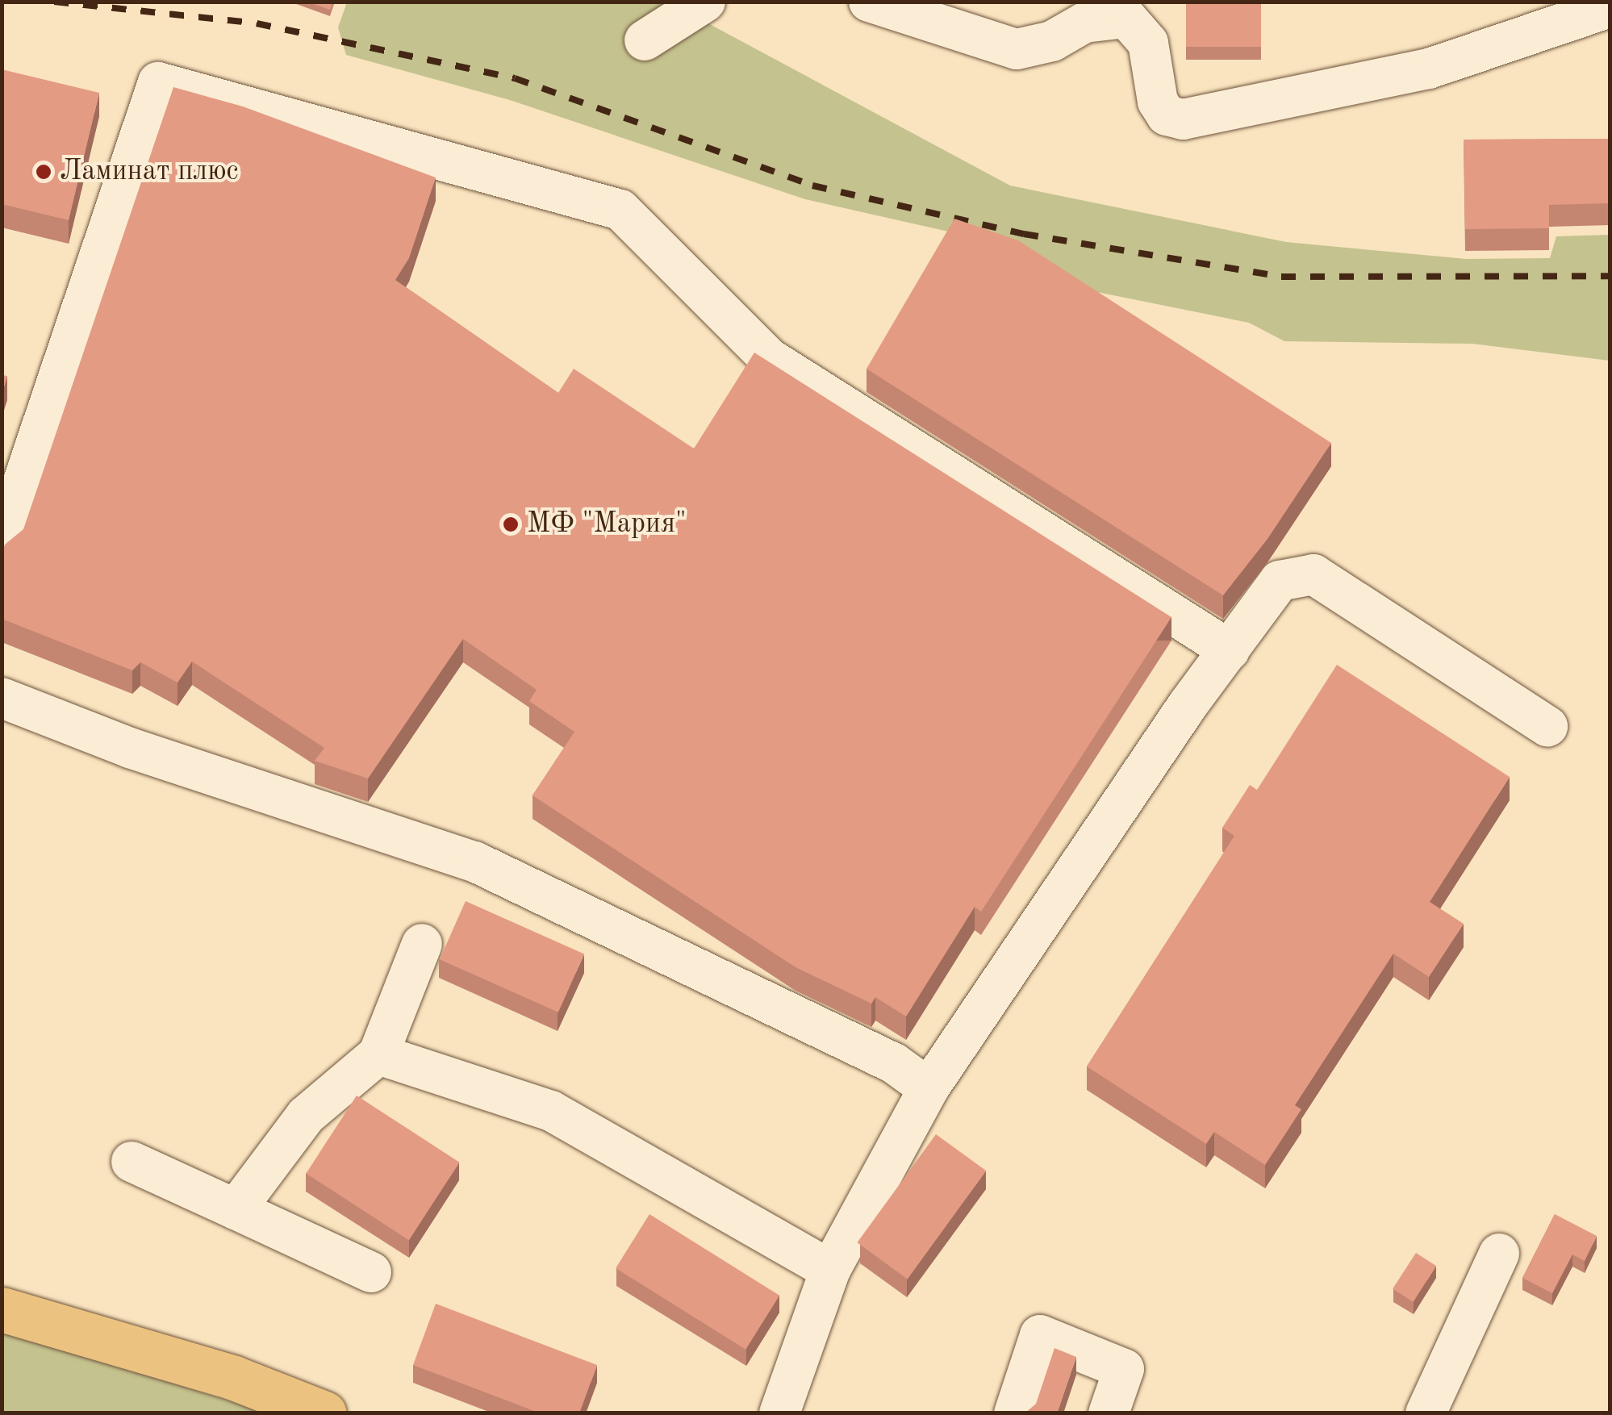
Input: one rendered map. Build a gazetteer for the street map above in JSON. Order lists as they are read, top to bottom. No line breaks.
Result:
{"places":["Ламинат плюс","МФ \"Мария\""]}
